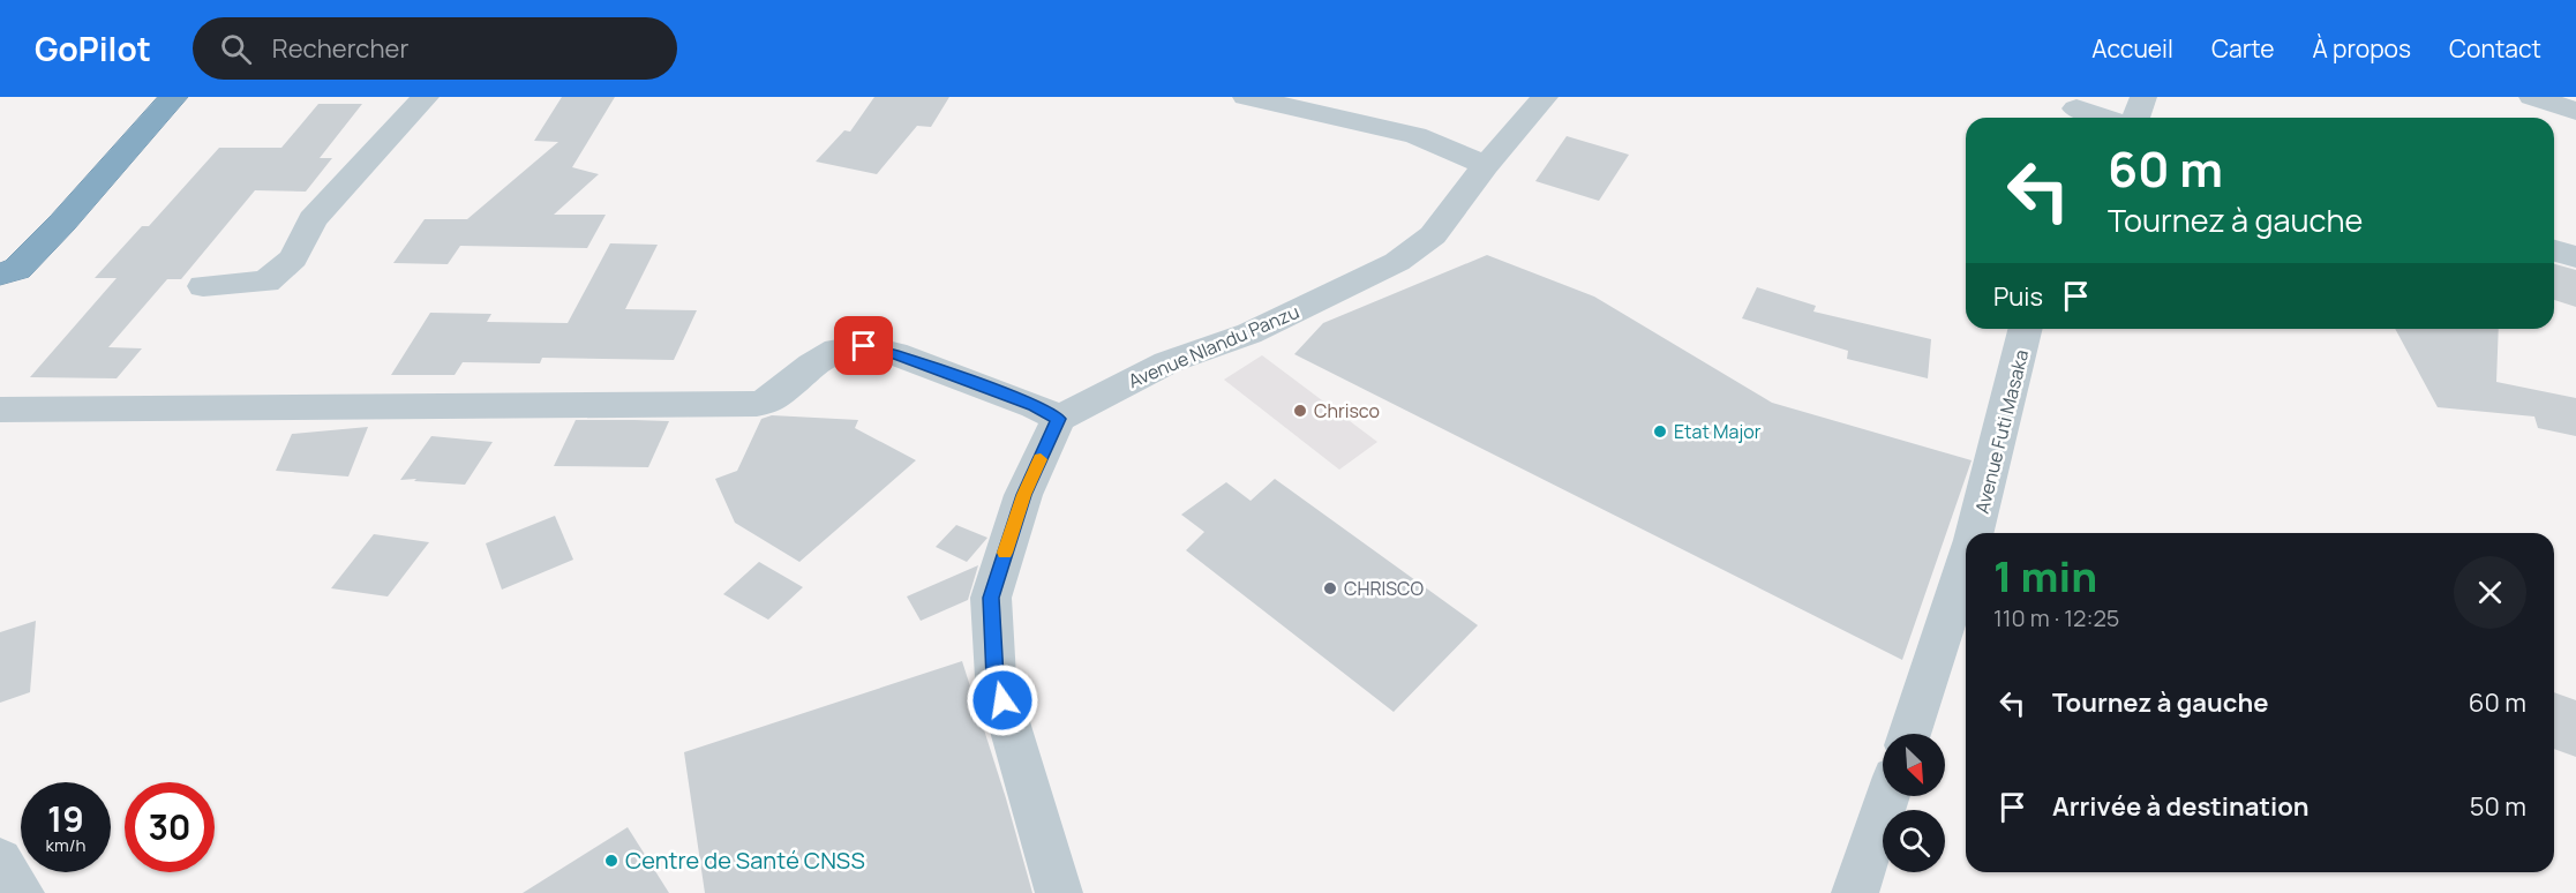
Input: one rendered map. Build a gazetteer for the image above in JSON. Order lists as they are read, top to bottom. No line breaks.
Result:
{"streets":{"street":["Avenue Nlandu Panzu","Avenue Futi Masaka"]},"places":["Chrisco","Etat Major","CHRISCO","Centre de Santé CNSS"],"north":"bottom right","page":{"header":"GoPilot","search":"Rechercher","nav":["Accueil","Carte","À propos","Contact"],"turn":["60 m","Tournez à gauche"],"then":"Puis","heading":["1 min","110 m · 12:25"],"list":[{"name":"Tournez à gauche","value":"60 m"},{"name":"Arrivée à destination","value":"50 m"}],"speed":"19 km/h","limit":"30"}}
